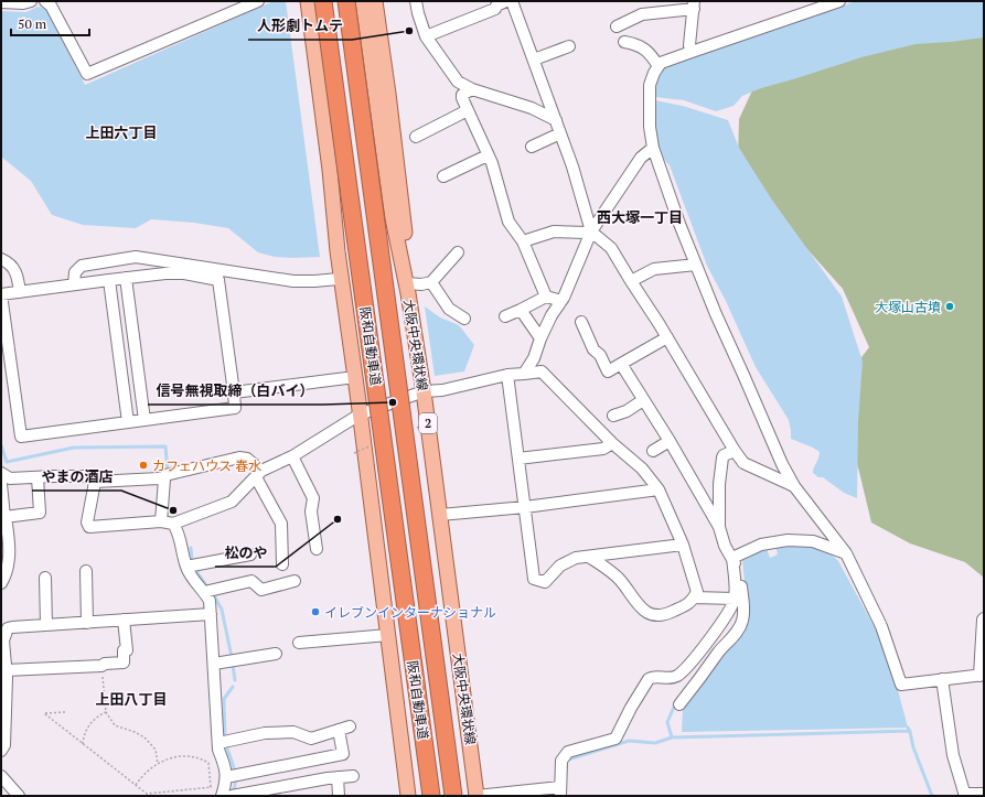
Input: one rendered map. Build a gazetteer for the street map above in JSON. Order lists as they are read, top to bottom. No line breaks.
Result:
{"streets":{"highway":["阪和自動車道"],"main road":["大阪中央環状線","2"]},"districts":["上田六丁目","西大塚一丁目","上田八丁目"],"places":["人形劇トムテ","大塚山古墳","信号無視取締（白バイ）","カフェハウス 春水","やまの酒店","松のや","イレブンインターナショナル"],"scale_bar":"50 m"}
